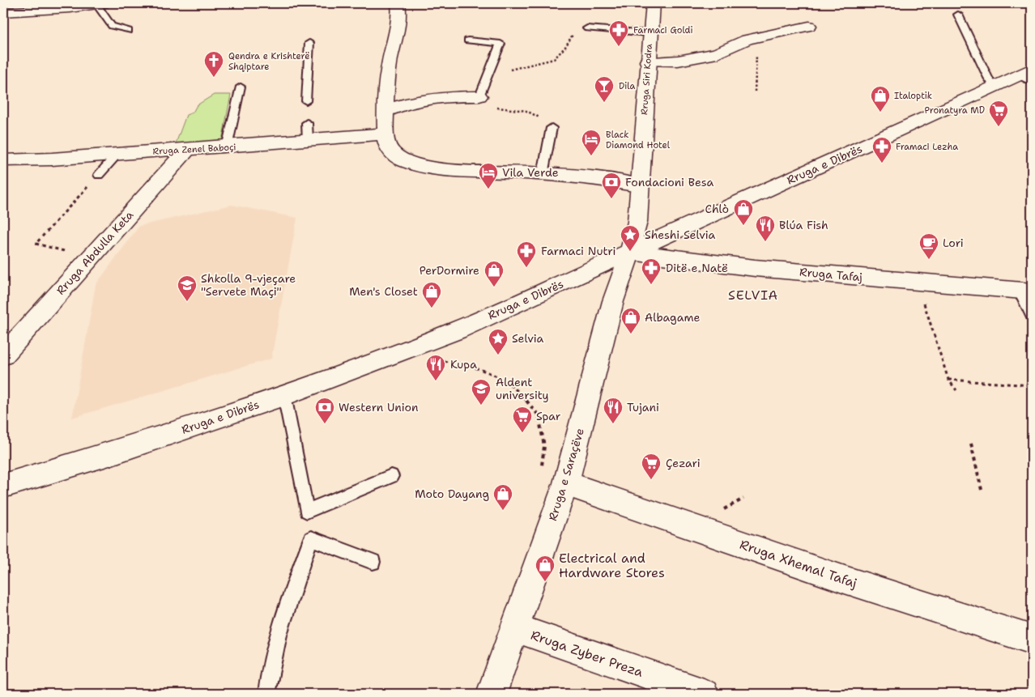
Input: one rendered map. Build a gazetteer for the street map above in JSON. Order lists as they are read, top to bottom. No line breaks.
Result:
{"streets":{"street":["Rruga Siri Kodra","Rruga Zenel Baboçi","Rruga e Dibrës","Rruga Abdulla Keta","Rruga Tafaj","Rruga e Saraçëve","Rruga Xhemal Tafaj","Rruga Zyber Preza"]},"crossings":[["Rruga Siri Kodra","Rruga e Dibrës"],["Rruga Siri Kodra","Rruga Tafaj"],["Rruga Siri Kodra","Rruga e Saraçëve"],["Rruga Zenel Baboçi","Rruga Abdulla Keta"],["Rruga e Dibrës","Rruga Tafaj"],["Rruga e Dibrës","Rruga e Saraçëve"],["Rruga Tafaj","Rruga e Saraçëve"],["Rruga e Saraçëve","Rruga Xhemal Tafaj"],["Rruga e Saraçëve","Rruga Zyber Preza"]],"districts":["SELVIA"],"places":{"pharmacy":["Farmaci Goldi","Framaci Lezha","Farmaci Nutri","Ditë e Natë"],"church":["Qendra e Krishterë Shqiptare"],"bar":["Dila"],"shop":["Italoptik","Chlò","PerDormire","Men's Closet","Albagame","Moto Dayang","Electrical and Hardware Stores"],"supermarket":["Pronatyra MD","Spar","Çezari"],"hotel":["Black Diamond Hotel","Vila Verde"],"bank":["Fondacioni Besa","Western Union"],"restaurant":["Blúa Fish","Kupa","Tujani"],"place":["Sheshi Selvia","Selvia"],"cafe":["Lori"],"school or university":["Shkolla 9-vjeçare \"Servete Maçi\"","Aldent university"]}}
